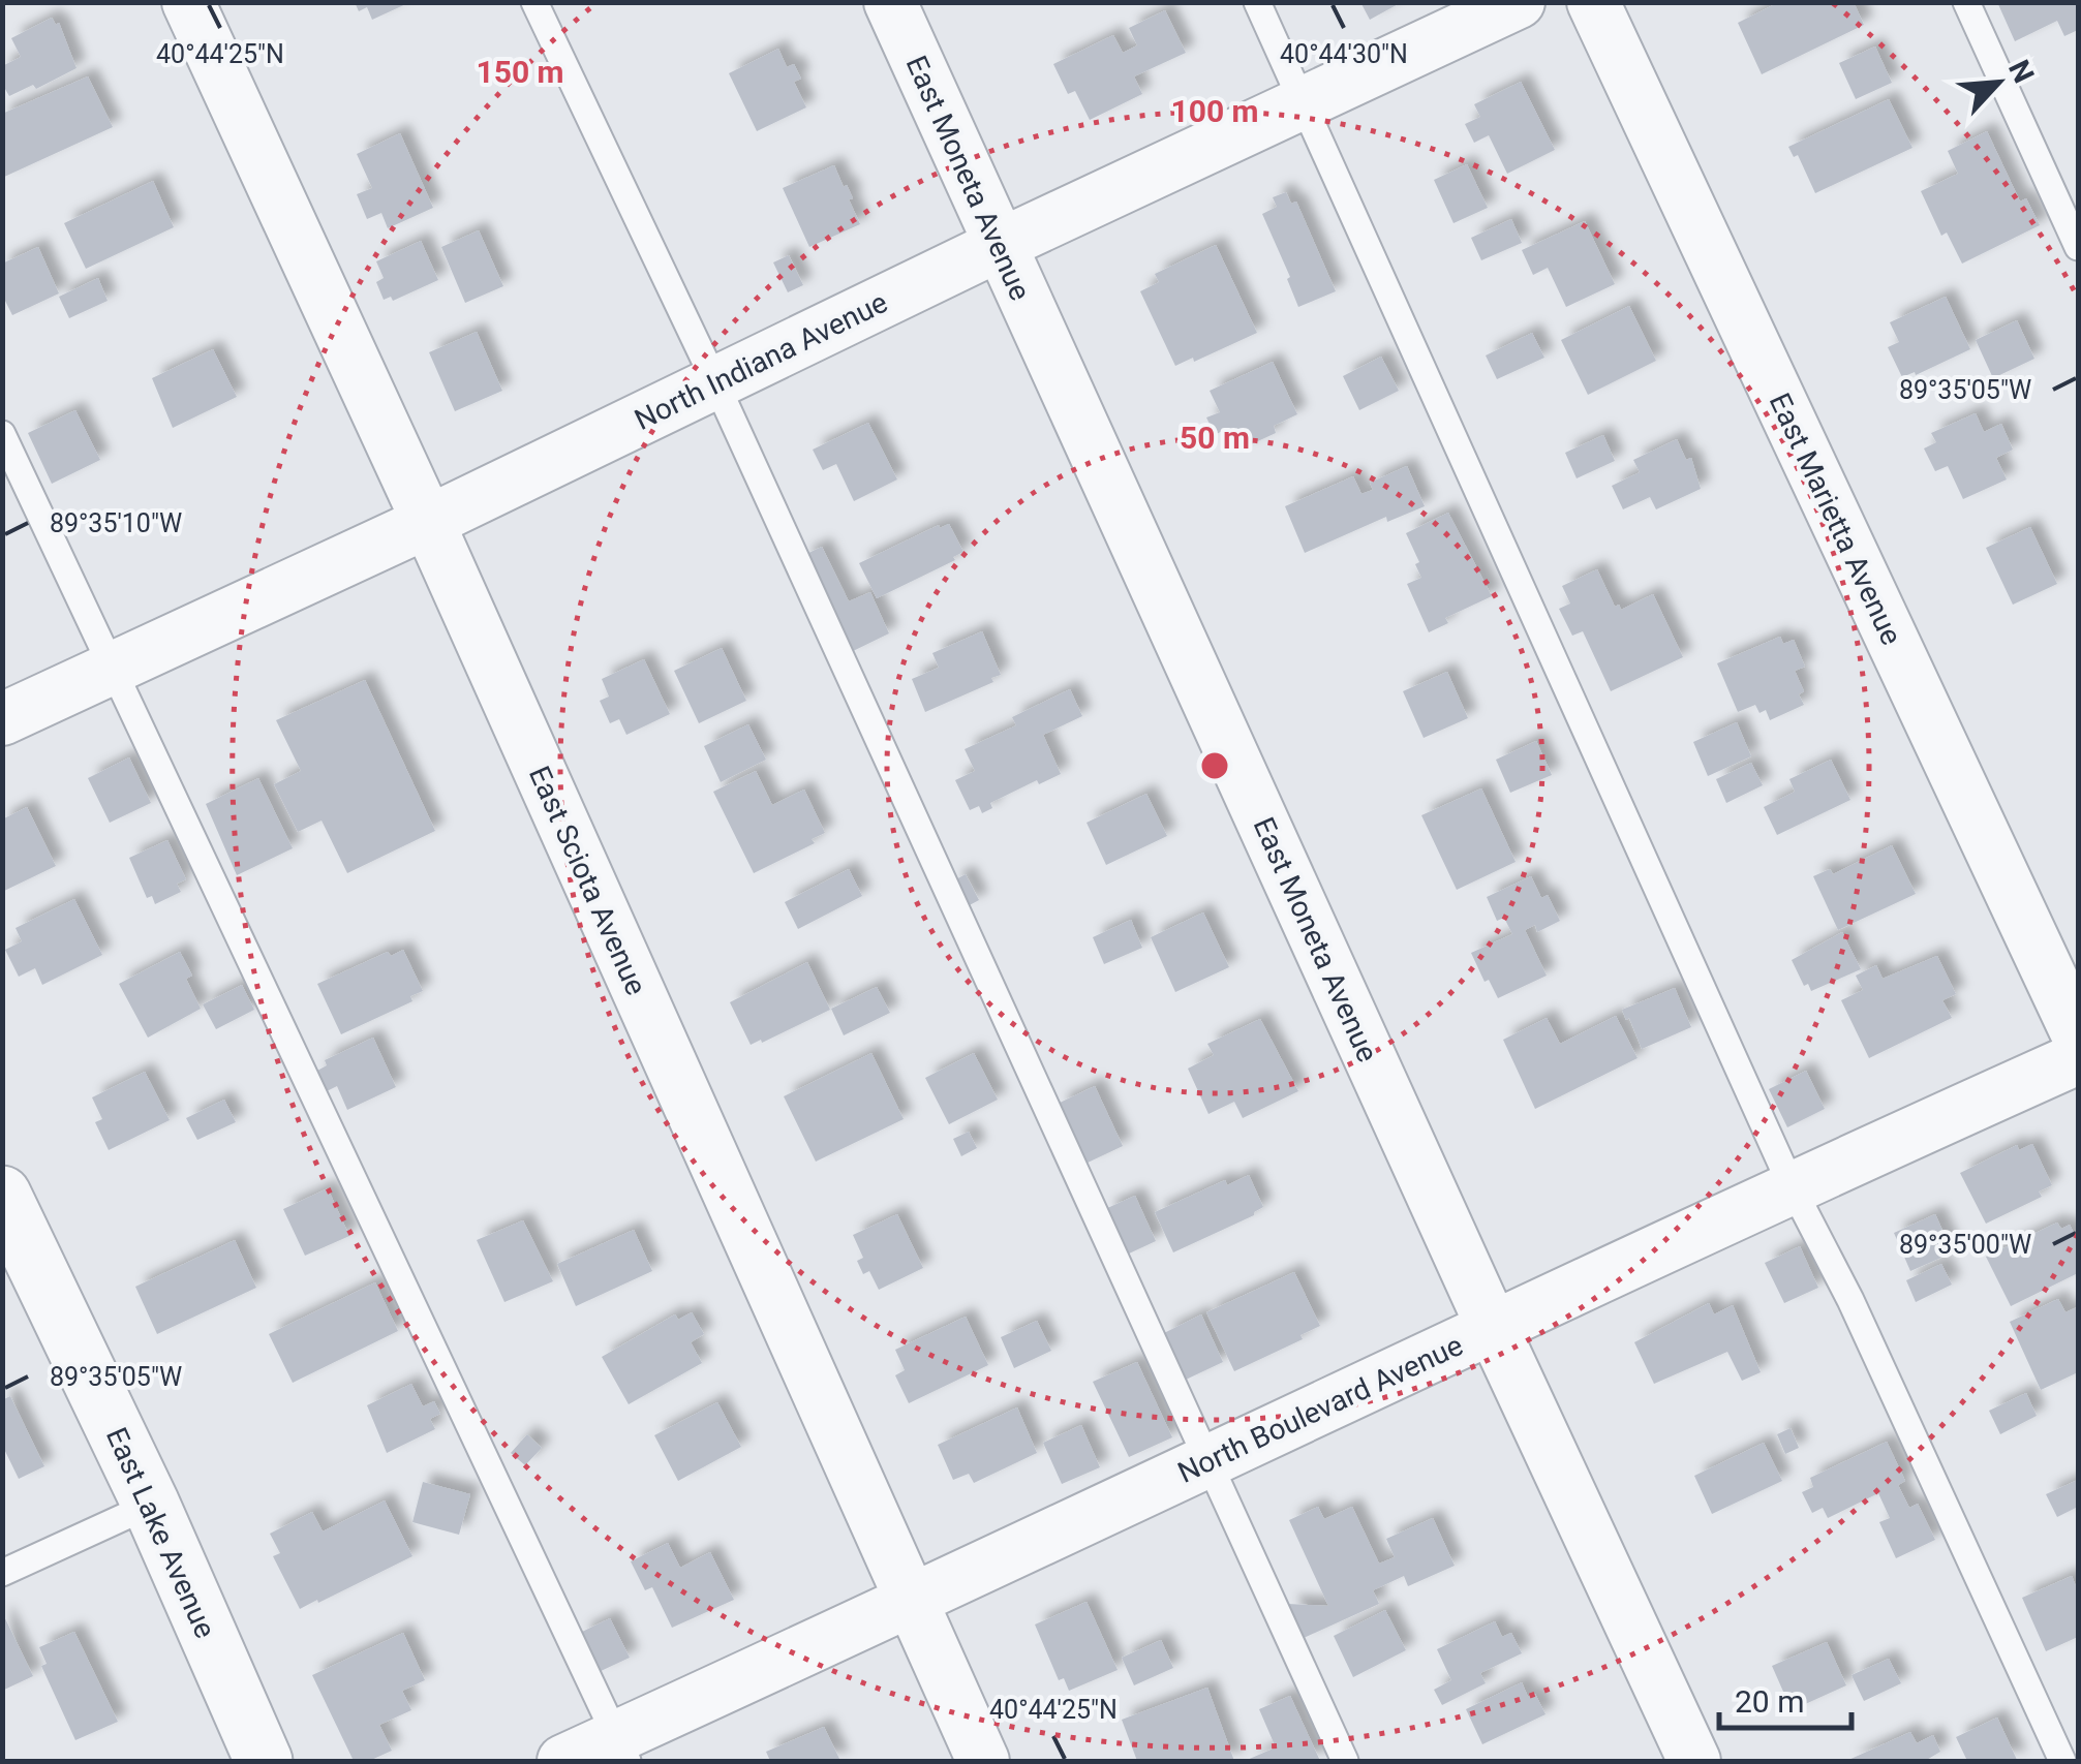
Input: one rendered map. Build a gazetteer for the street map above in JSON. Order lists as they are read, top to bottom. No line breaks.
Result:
{"streets":{"street":["East Moneta Avenue","North Indiana Avenue","East Marietta Avenue","East Sciota Avenue","North Boulevard Avenue","East Lake Avenue"]},"crossings":[["East Moneta Avenue","North Indiana Avenue"],["East Moneta Avenue","North Boulevard Avenue"],["North Indiana Avenue","East Sciota Avenue"],["East Sciota Avenue","North Boulevard Avenue"]],"scale_bar":"20 m","north":"top right","coordinates":["40°44'25\"N","40°44'30\"N","89°35'05\"W","89°35'10\"W","89°35'00\"W"],"rings":["150 m","100 m","50 m"]}
